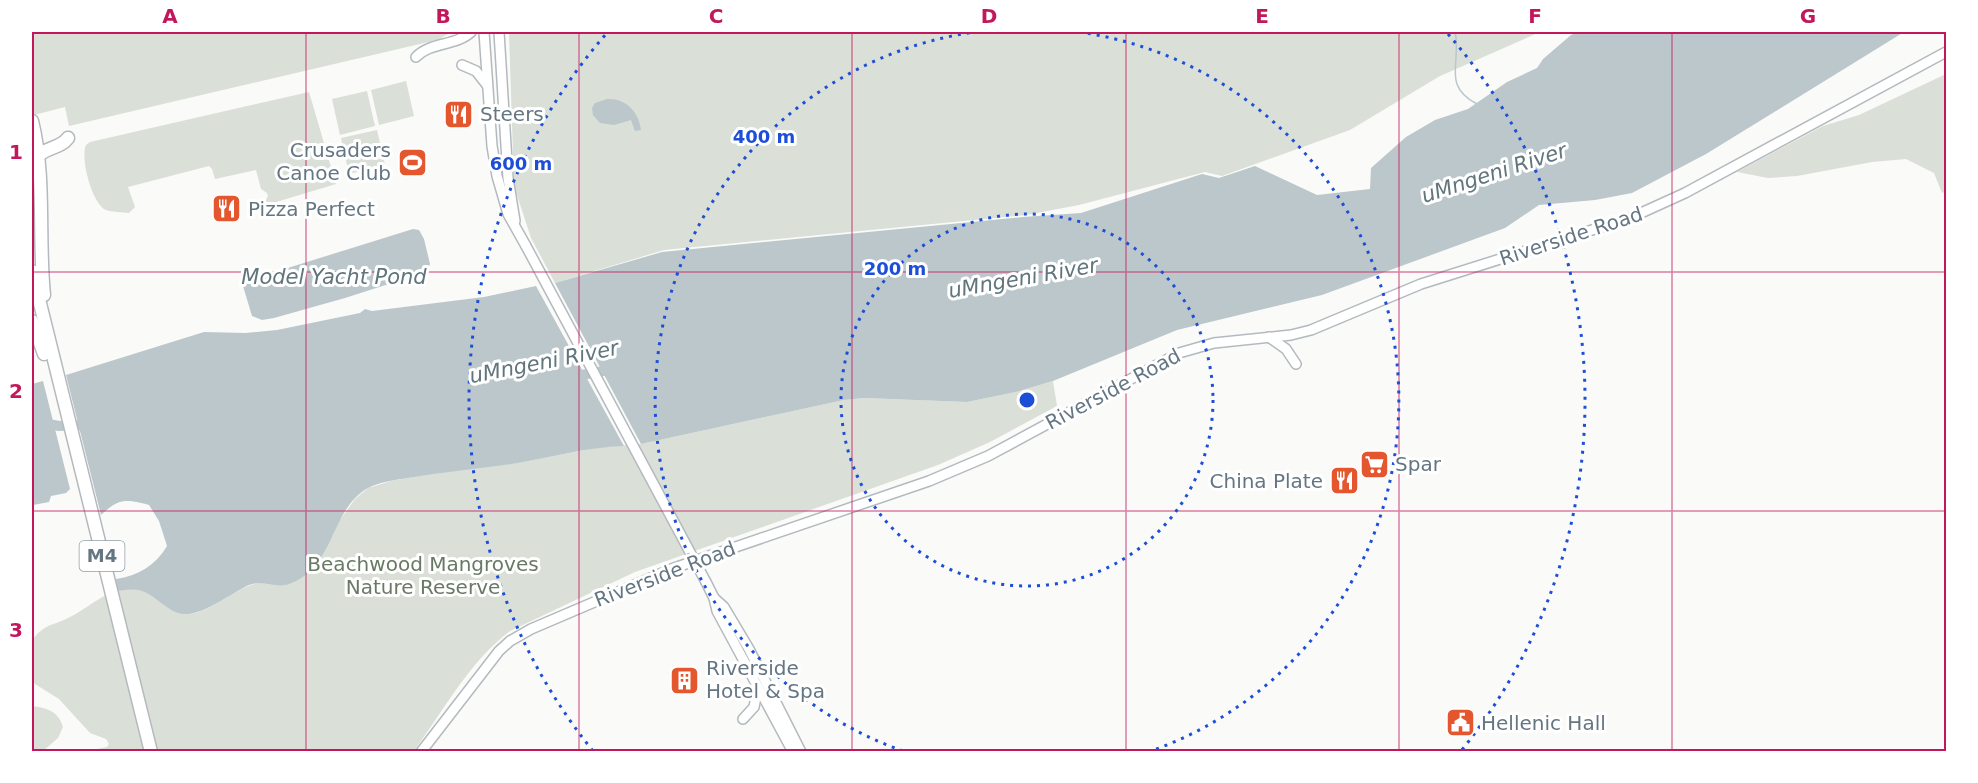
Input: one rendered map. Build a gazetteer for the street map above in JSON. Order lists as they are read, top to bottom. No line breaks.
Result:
{"streets":{"highway":["M4"],"main road":["Riverside Road"]},"water":["uMngeni River","Model Yacht Pond"],"parks":["Beachwood Mangroves Nature Reserve"],"places":{"restaurant":["Steers","Pizza Perfect","China Plate"],"sports":["Crusaders Canoe Club"],"supermarket":["Spar"],"building":["Riverside Hotel & Spa"],"public building":["Hellenic Hall"]},"grid":{"columns":["A","B","C","D","E","F","G"],"rows":["1","2","3"]},"rings":["400 m","600 m","200 m"]}
